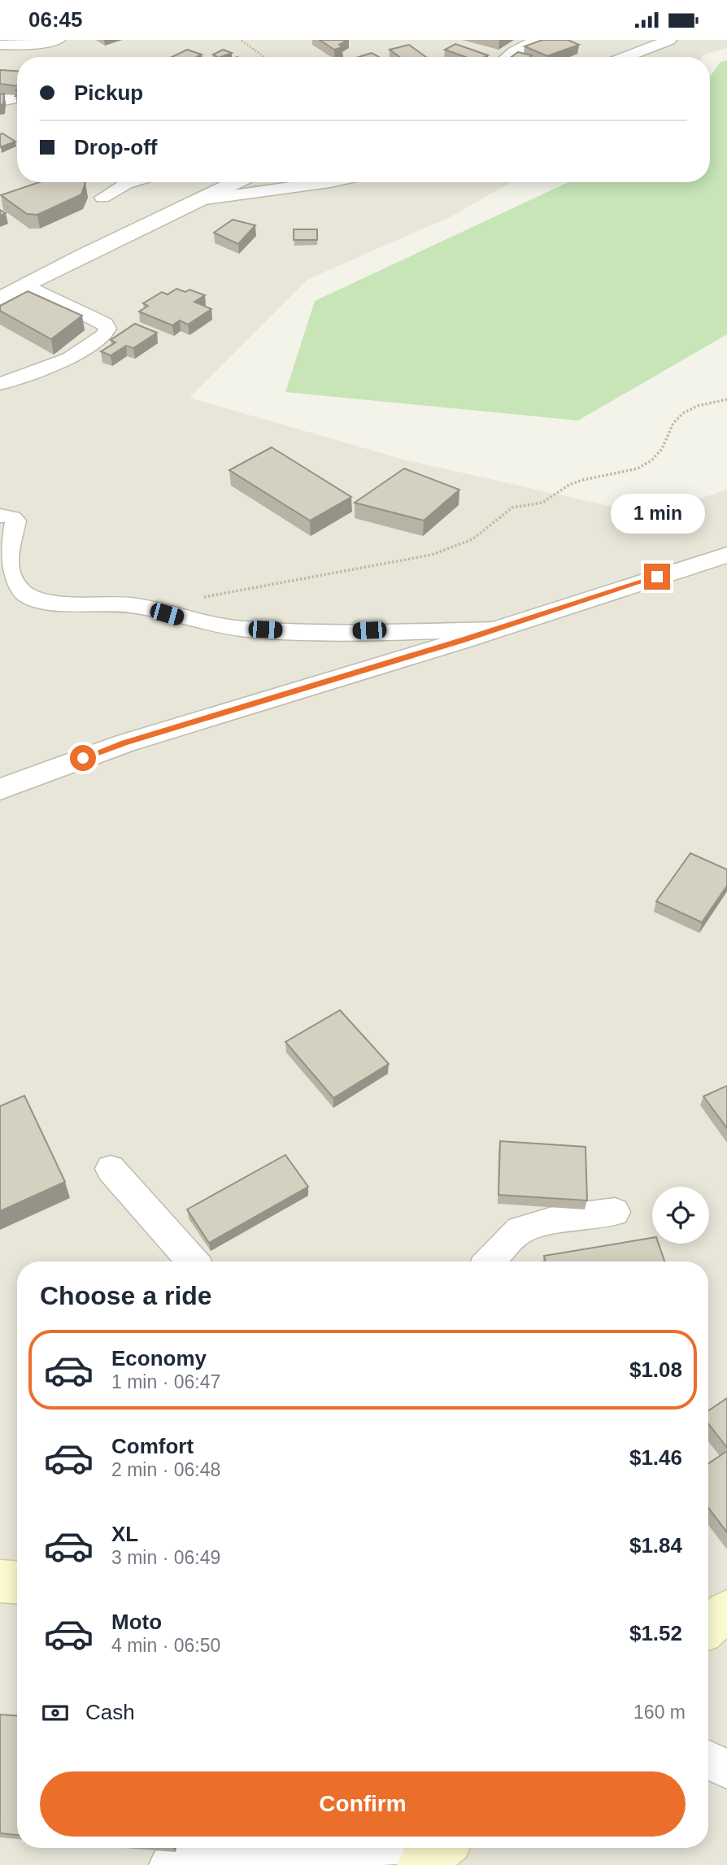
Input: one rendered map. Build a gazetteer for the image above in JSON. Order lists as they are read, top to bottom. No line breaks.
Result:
{"page":{"status":"06:45","banner":["Pickup","Drop-off"],"bubble":"1 min","heading":"Choose a ride","list":[{"name":"Economy","note":"1 min · 06:47","value":"$1.08"},{"name":"Comfort","note":"2 min · 06:48","value":"$1.46"},{"name":"XL","note":"3 min · 06:49","value":"$1.84"},{"name":"Moto","note":"4 min · 06:50","value":"$1.52"}],"pay":["Cash","160 m"],"buttons":"Confirm"}}
